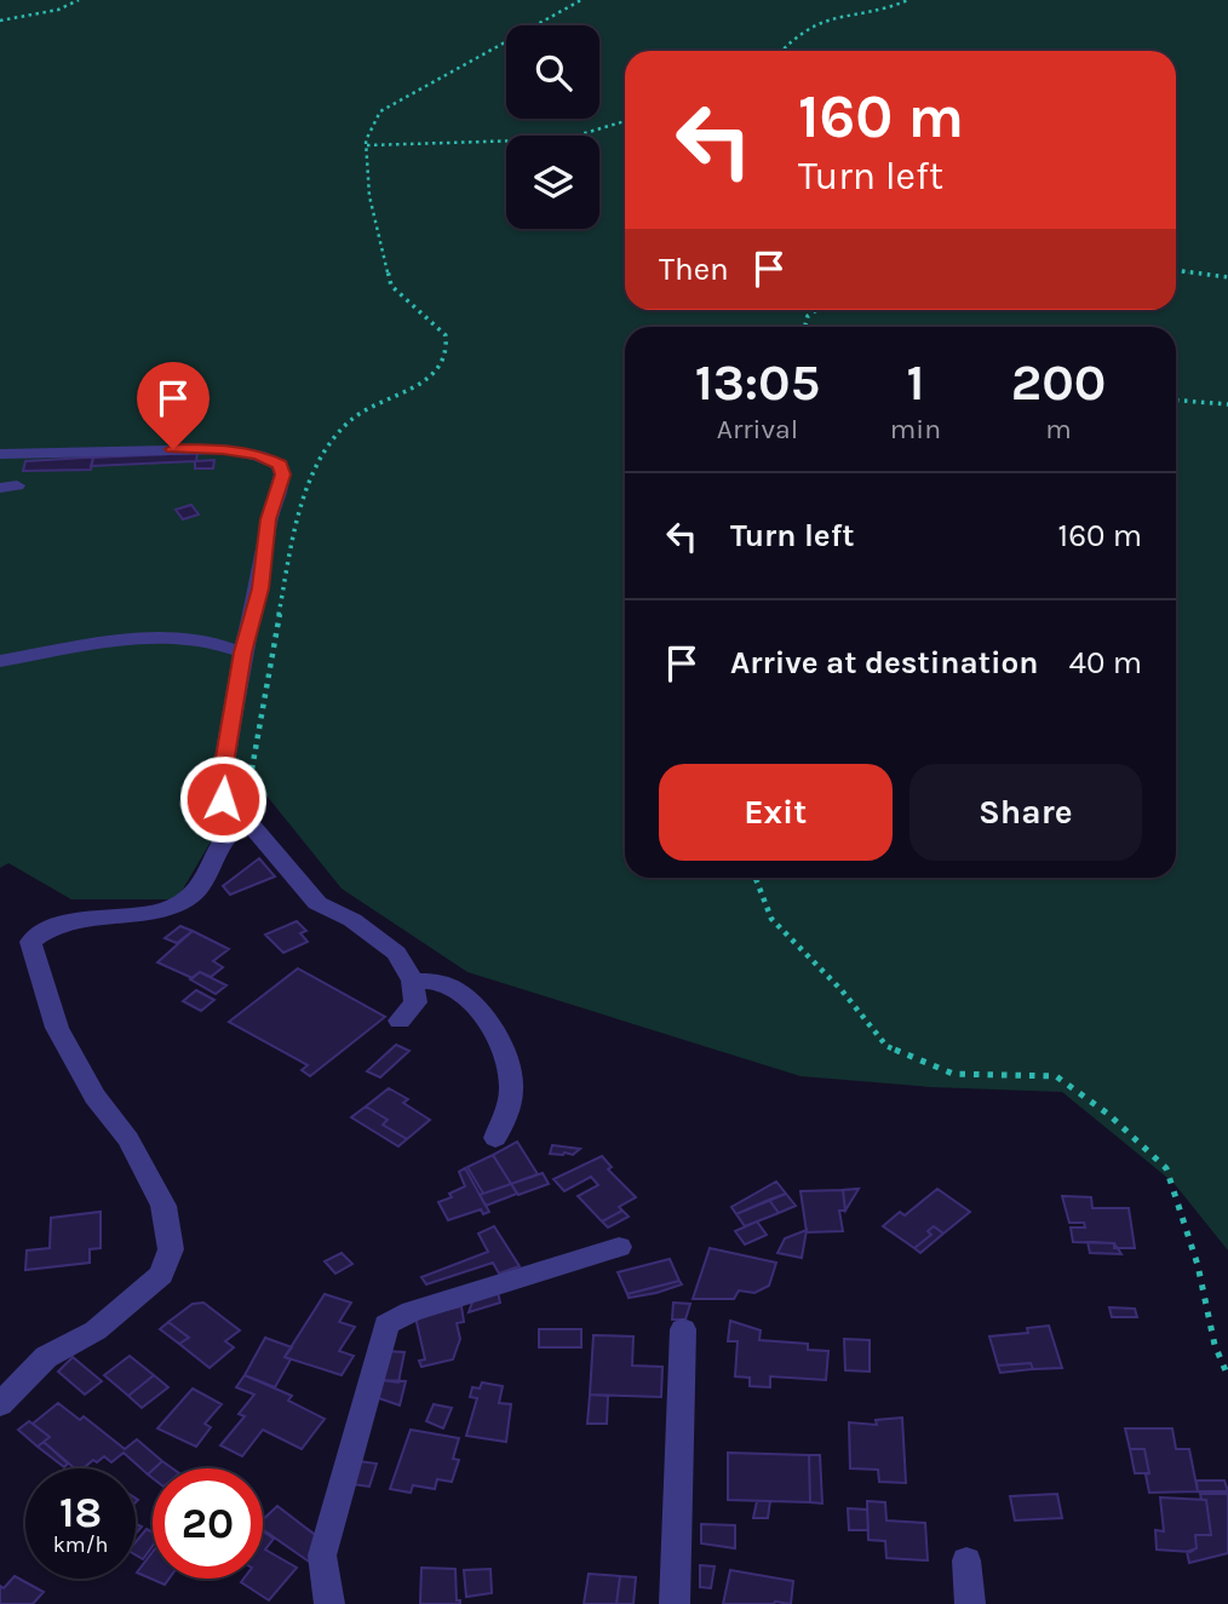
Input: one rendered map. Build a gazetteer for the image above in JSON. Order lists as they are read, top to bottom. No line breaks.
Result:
{"page":{"turn":["160 m","Turn left"],"then":"Then","eta":["13:05","Arrival","1","min","200","m"],"list":[{"name":"Turn left","value":"160 m"},{"name":"Arrive at destination","value":"40 m"}],"buttons":["Exit","Share"],"speed":"18 km/h","limit":"20"}}
